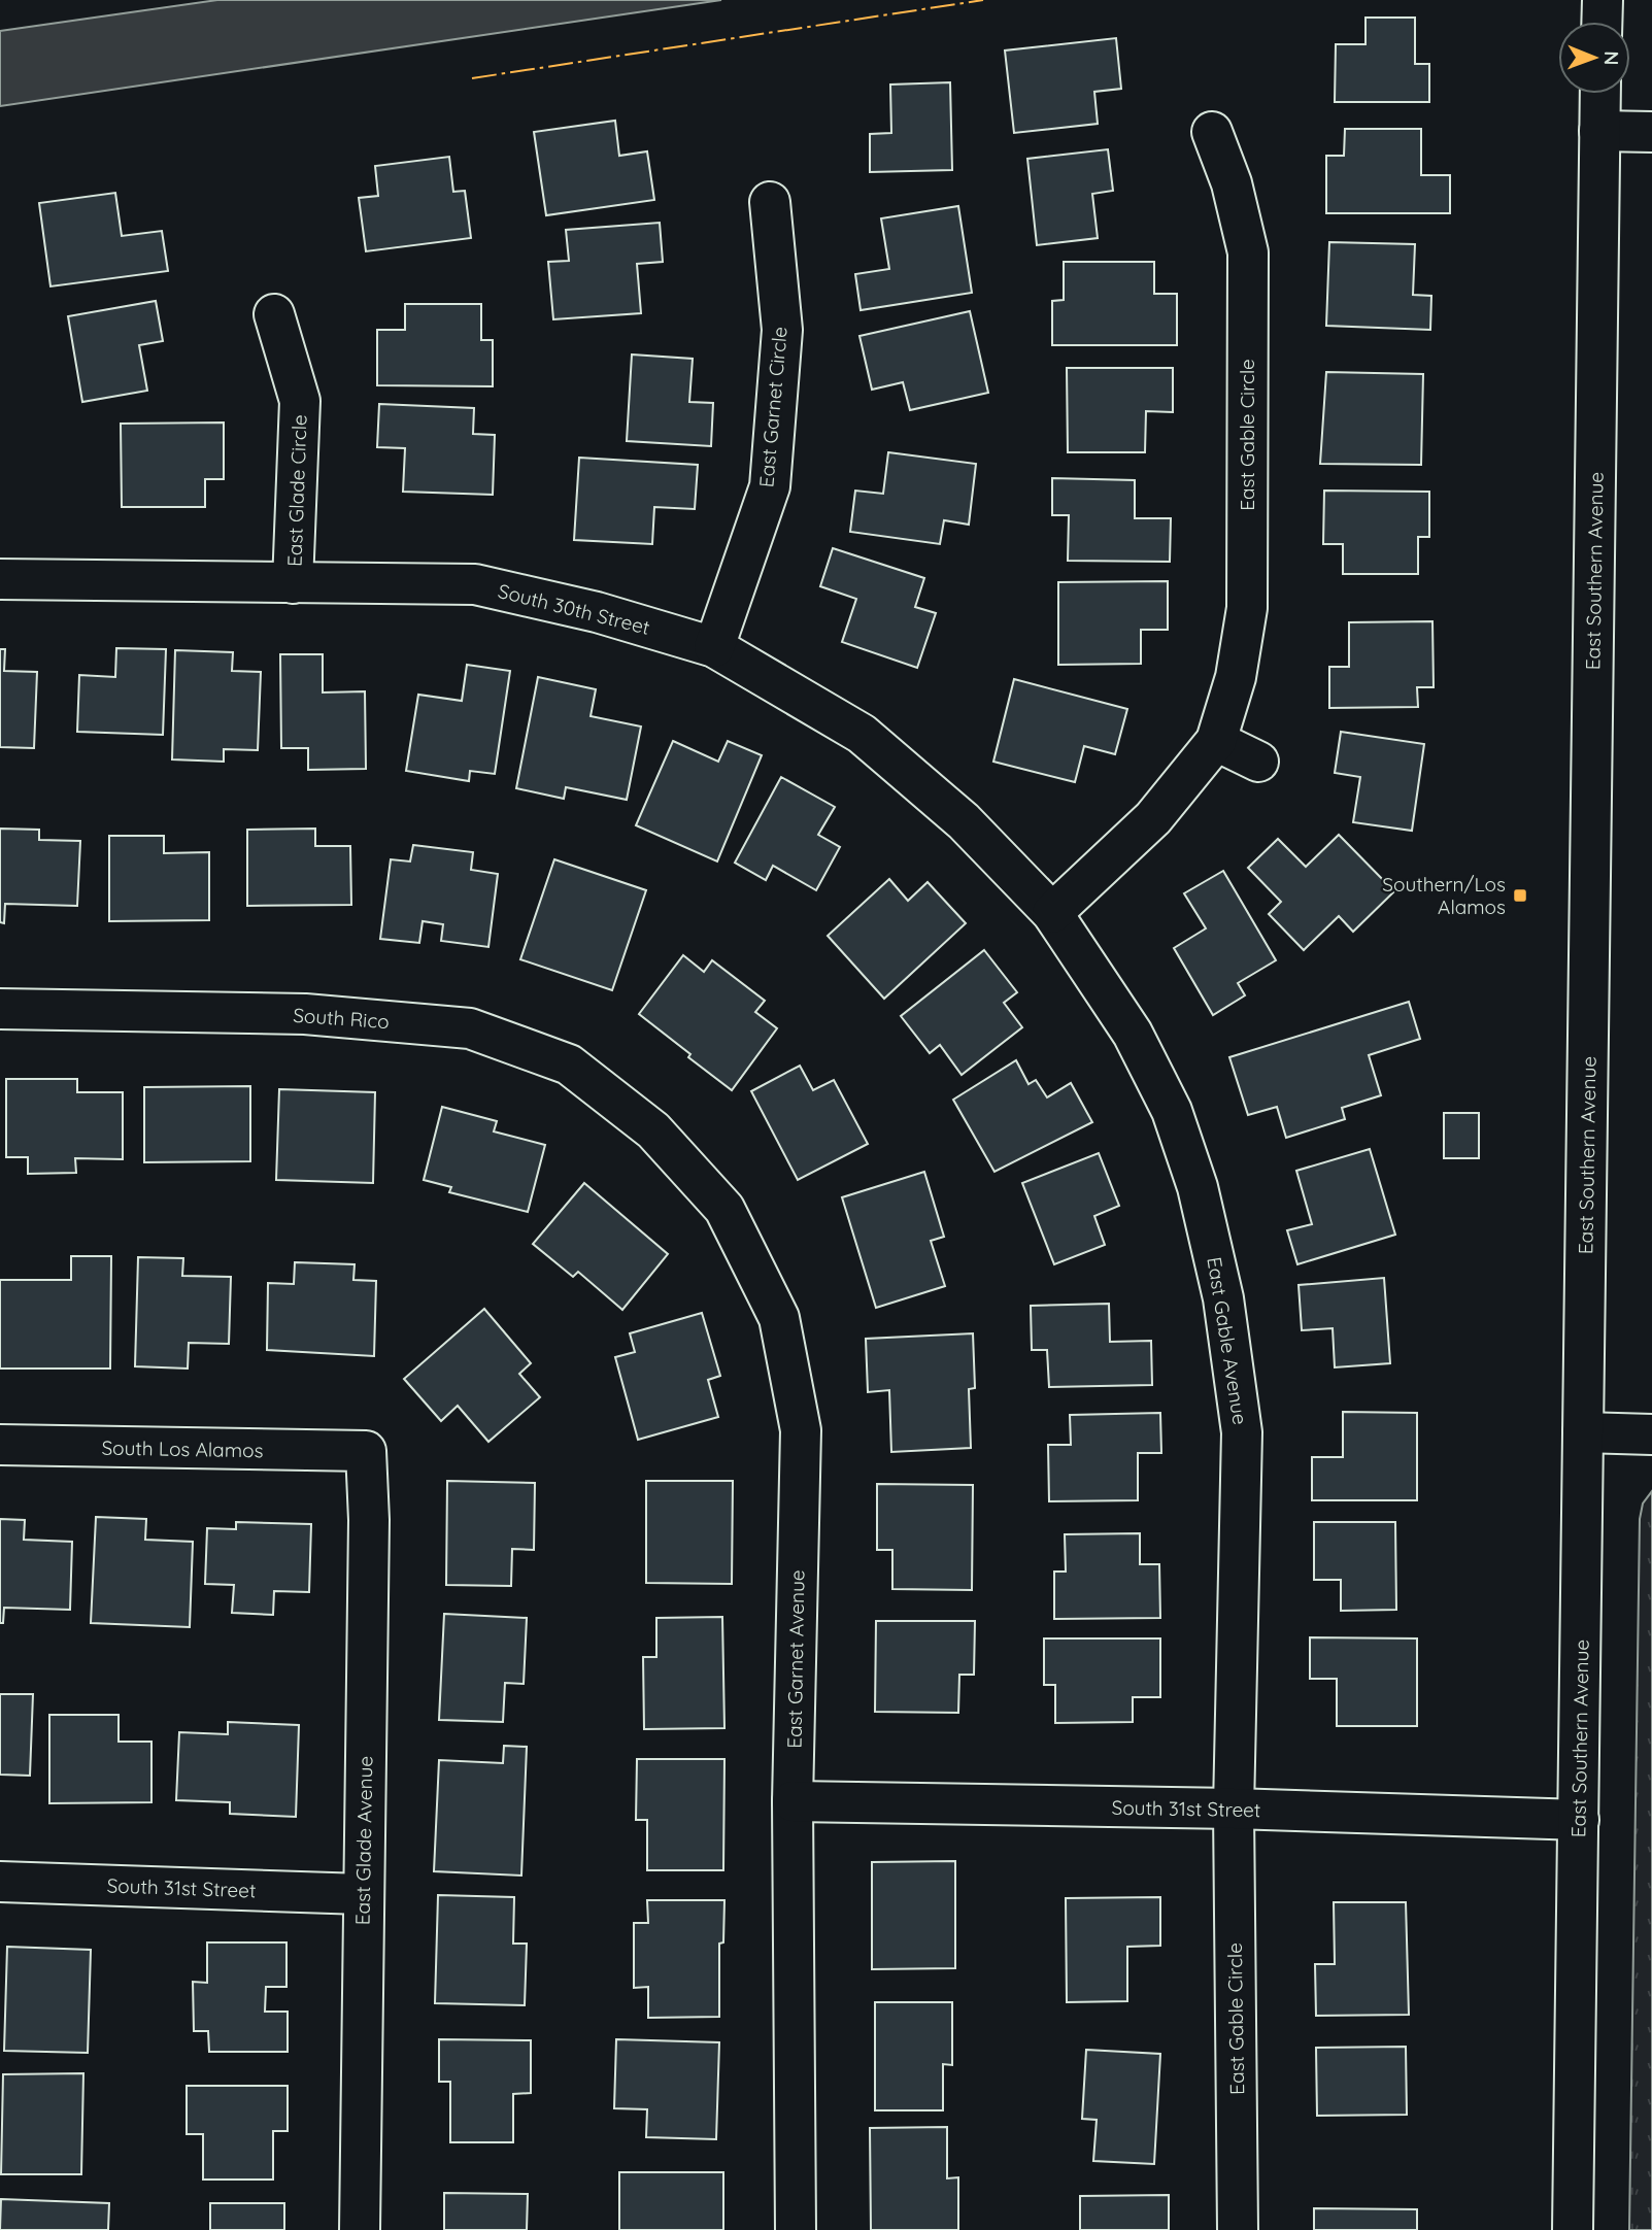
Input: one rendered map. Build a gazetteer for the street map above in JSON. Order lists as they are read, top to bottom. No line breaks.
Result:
{"streets":{"street":["East Garnet Circle","East Gable Circle","East Glade Circle","East Southern Avenue","South 30th Street","South Rico","East Gable Avenue","South Los Alamos","East Garnet Avenue","South 31st Street","East Glade Avenue"]},"crossings":[["East Garnet Circle","South 30th Street"],["East Gable Circle","South 30th Street"],["East Gable Circle","East Gable Avenue"],["East Gable Circle","South 31st Street"],["East Glade Circle","South 30th Street"],["East Southern Avenue","South 31st Street"],["South 30th Street","East Gable Avenue"],["South Rico","East Garnet Avenue"],["East Gable Avenue","South 31st Street"],["South Los Alamos","East Glade Avenue"],["East Garnet Avenue","South 31st Street"],["South 31st Street","East Glade Avenue"]],"places":{"transit":["Southern/Los Alamos"]},"north":"right"}
